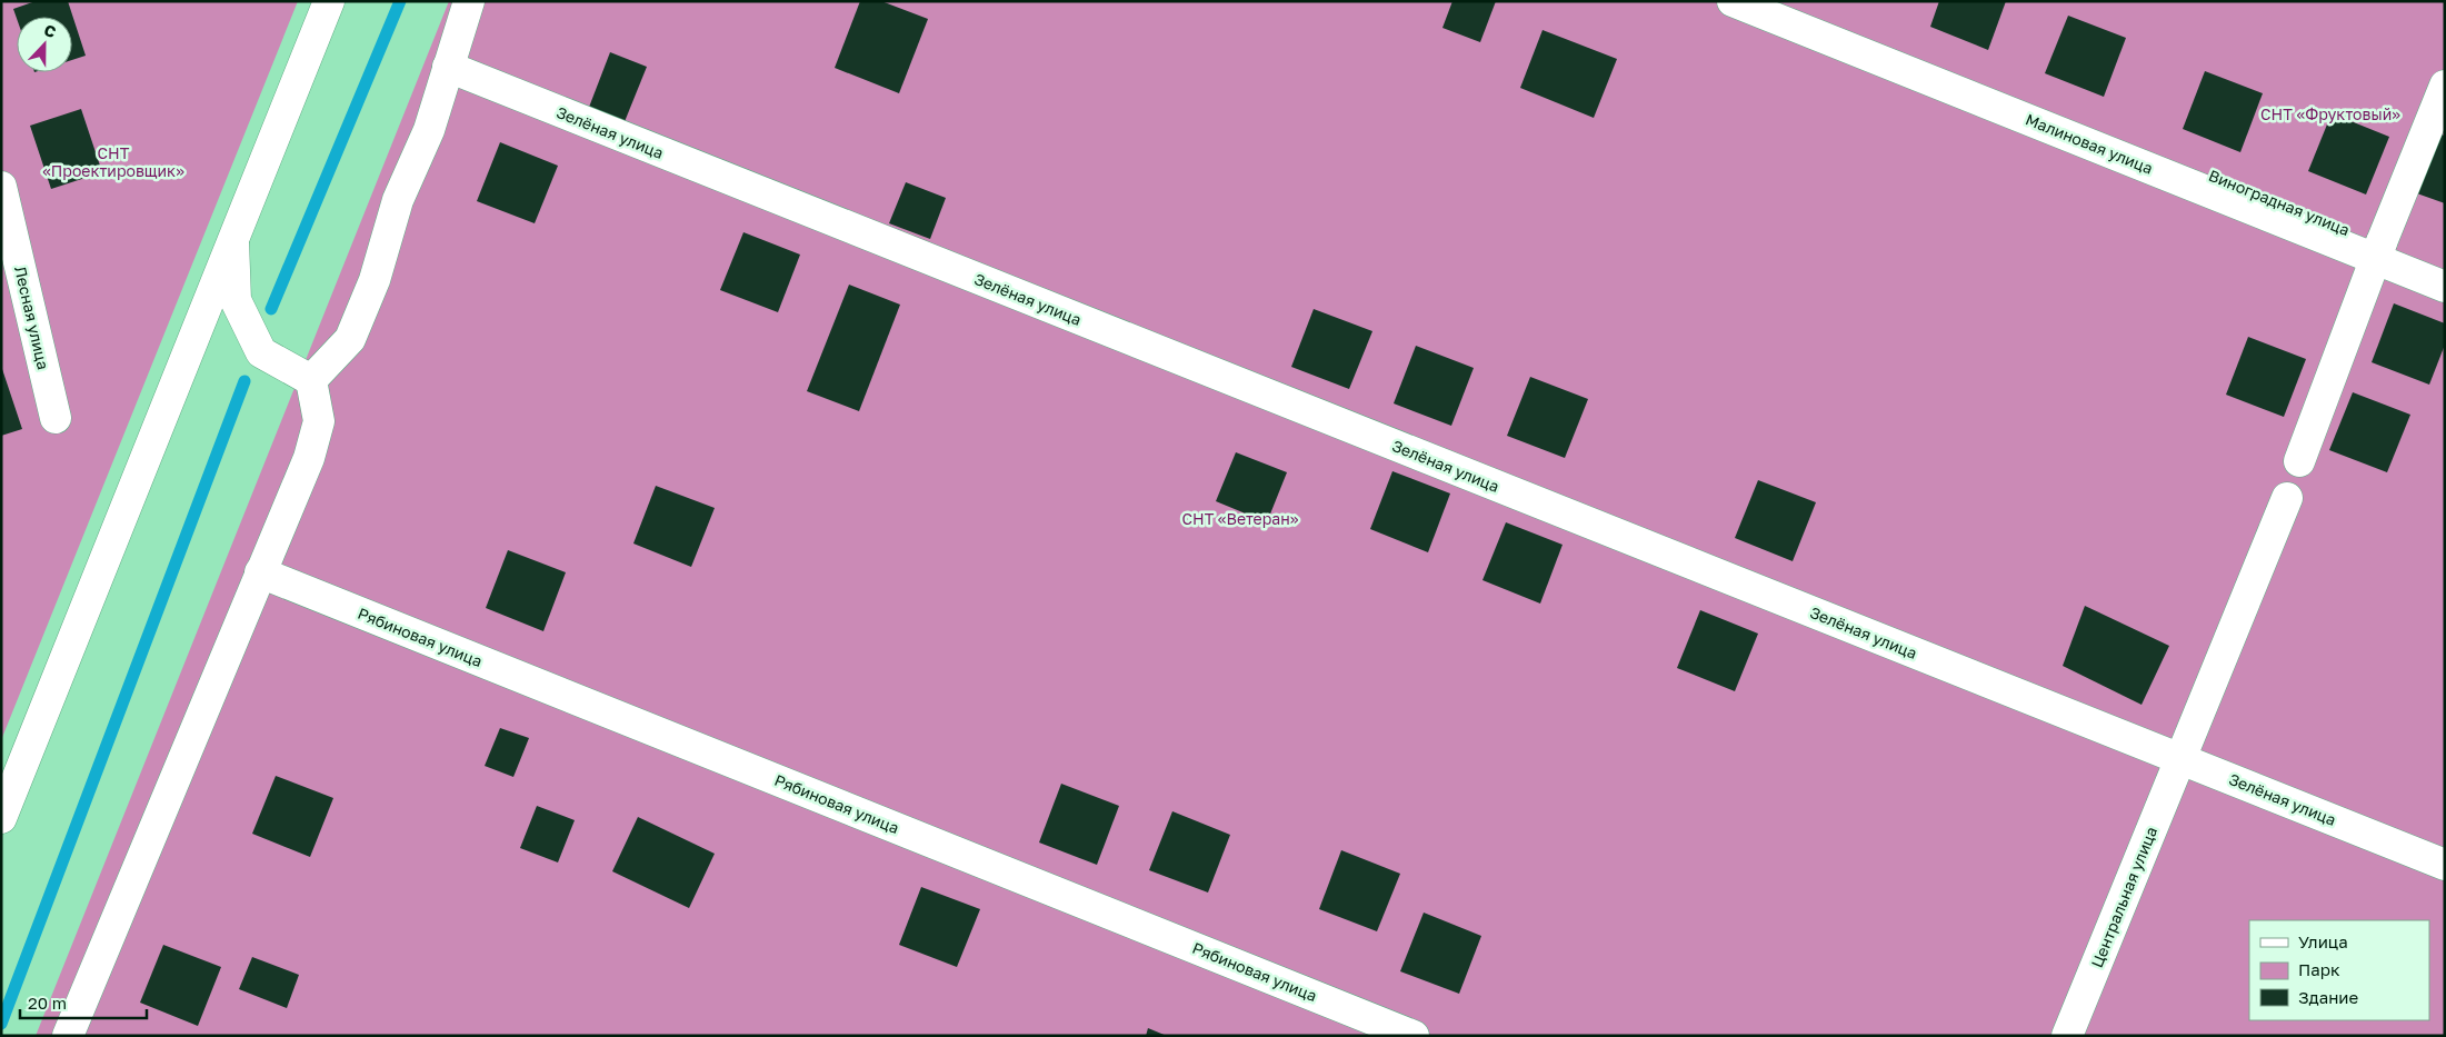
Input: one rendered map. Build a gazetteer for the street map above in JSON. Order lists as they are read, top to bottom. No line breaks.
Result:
{"streets":{"street":["Зелёная улица","Малиновая улица","Виноградная улица","Лесная улица","Рябиновая улица","Центральная улица"]},"crossings":[["Зелёная улица","Центральная улица"],["Малиновая улица","Виноградная улица"]],"parks":["СНТ «Фруктовый»","СНТ «Проектировщик»","СНТ «Ветеран»"],"legend":["Улица","Парк","Здание"],"scale_bar":"20 m","north":"top"}
